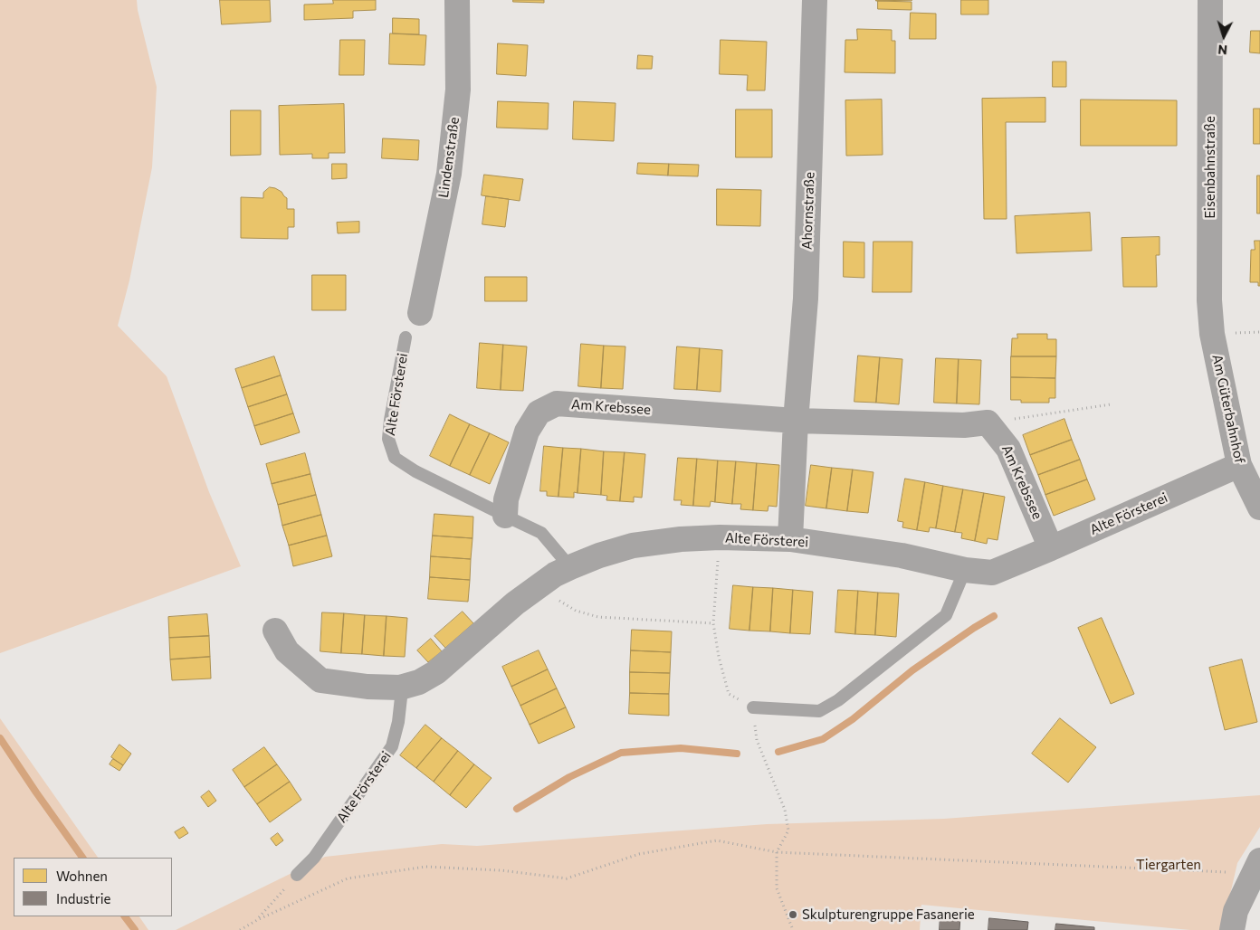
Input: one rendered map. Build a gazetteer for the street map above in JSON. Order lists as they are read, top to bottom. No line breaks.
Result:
{"streets":{"street":["Lindenstraße","Eisenbahnstraße","Ahornstraße","Alte Försterei","Am Krebssee","Am Güterbahnhof"]},"crossings":[["Eisenbahnstraße","Am Güterbahnhof"],["Ahornstraße","Am Krebssee"],["Alte Försterei","Am Krebssee"],["Alte Försterei","Am Güterbahnhof"]],"parks":["Tiergarten"],"places":["Skulpturengruppe Fasanerie"],"legend":["Wohnen","Industrie"],"north":"bottom"}
